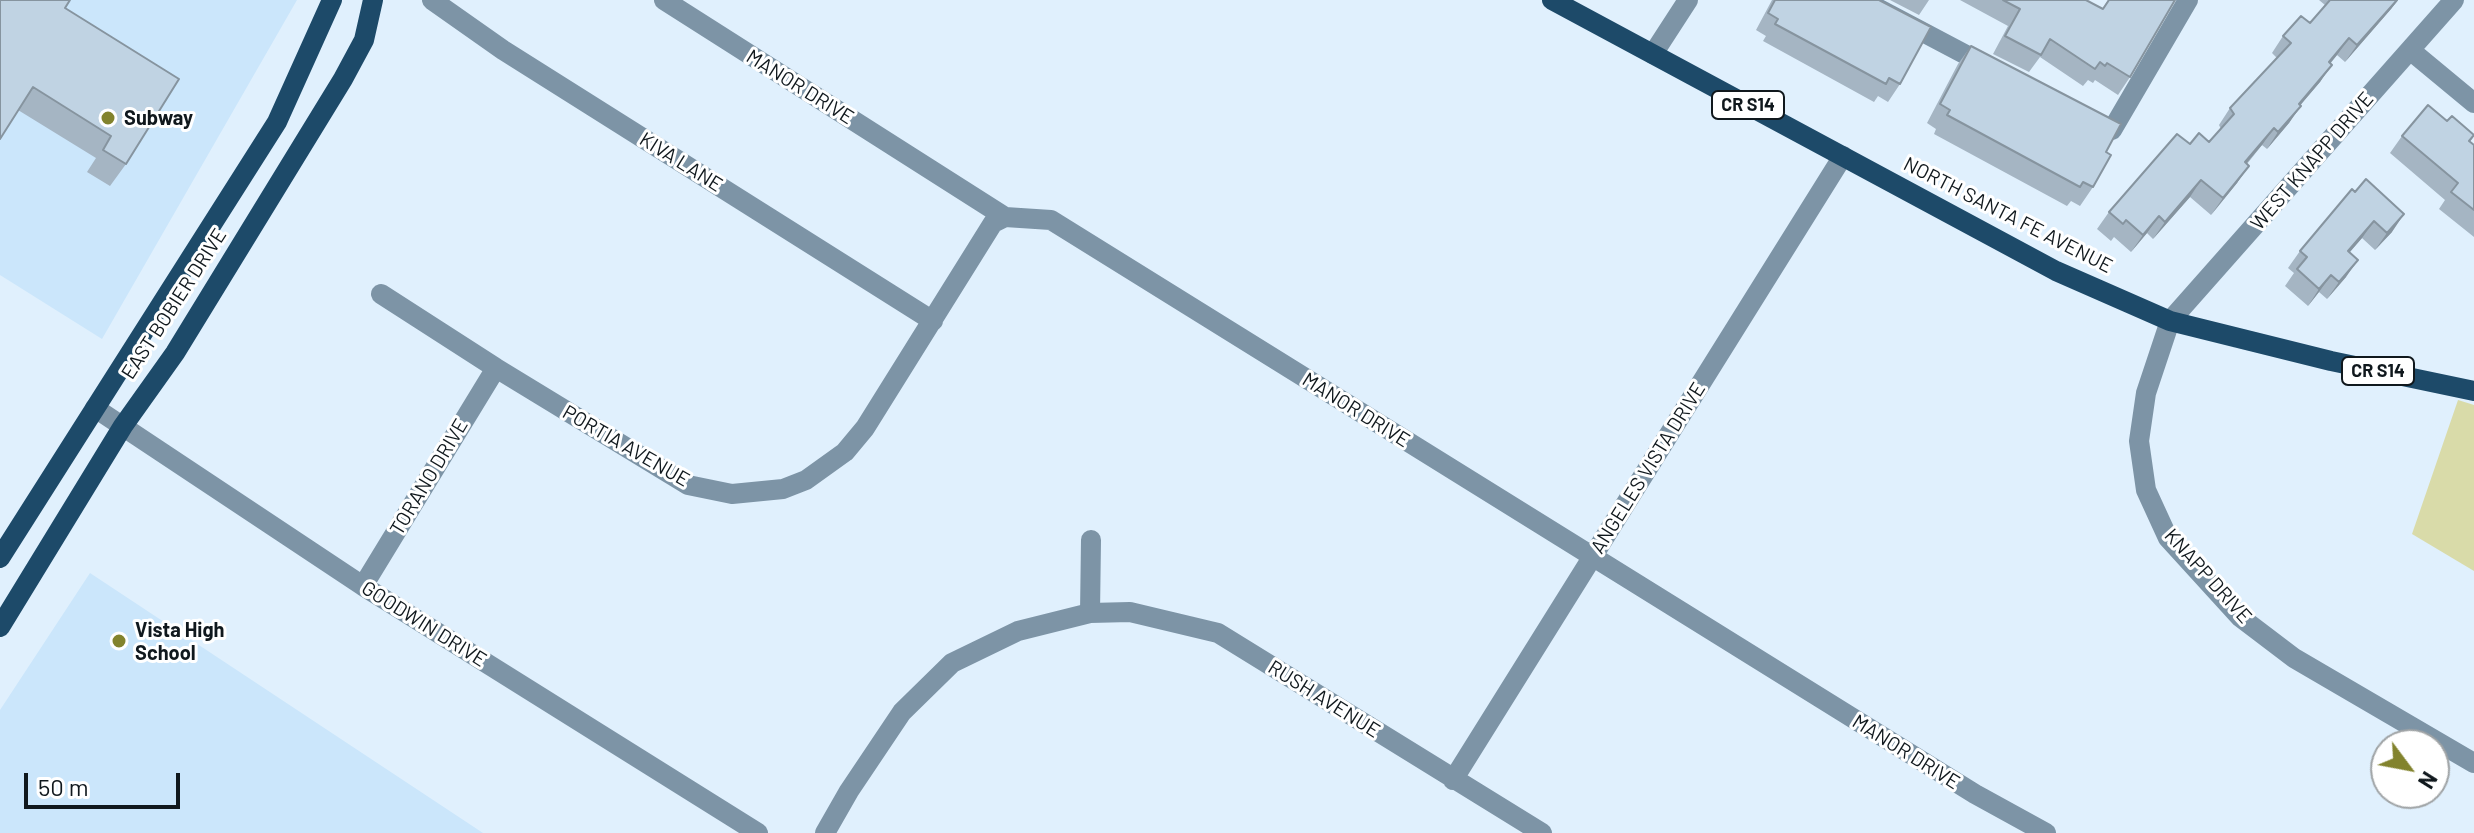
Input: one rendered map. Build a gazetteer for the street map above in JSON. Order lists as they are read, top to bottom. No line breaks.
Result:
{"streets":{"main road":["CR S14","NORTH SANTA FE AVENUE","EAST BOBIER DRIVE"],"street":["MANOR DRIVE","WEST KNAPP DRIVE","KIVA LANE","PORTIA AVENUE","ANGELES VISTA DRIVE","TORANO DRIVE","KNAPP DRIVE","GOODWIN DRIVE","RUSH AVENUE"]},"crossings":[["MANOR DRIVE","PORTIA AVENUE"],["MANOR DRIVE","ANGELES VISTA DRIVE"],["WEST KNAPP DRIVE","NORTH SANTA FE AVENUE"],["WEST KNAPP DRIVE","KNAPP DRIVE"],["KIVA LANE","PORTIA AVENUE"],["NORTH SANTA FE AVENUE","ANGELES VISTA DRIVE"],["NORTH SANTA FE AVENUE","KNAPP DRIVE"],["EAST BOBIER DRIVE","GOODWIN DRIVE"],["PORTIA AVENUE","TORANO DRIVE"],["ANGELES VISTA DRIVE","RUSH AVENUE"],["TORANO DRIVE","GOODWIN DRIVE"]],"places":["Subway","Vista High School"],"scale_bar":"50 m","north":"bottom right"}
